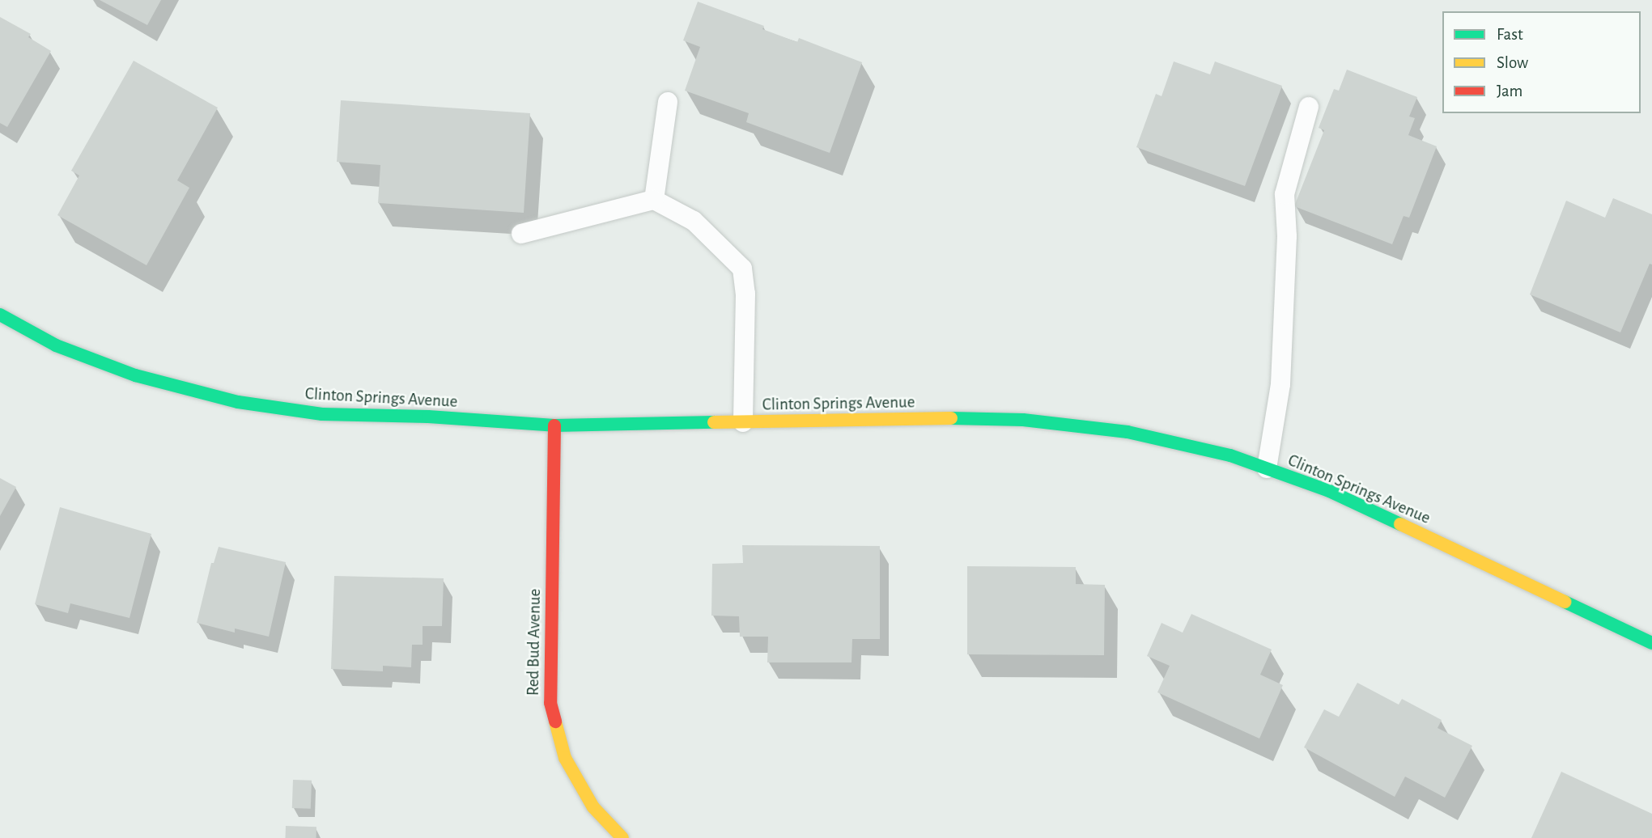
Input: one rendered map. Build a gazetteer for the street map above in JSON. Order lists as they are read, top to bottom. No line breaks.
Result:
{"streets":{"street":["Clinton Springs Avenue","Red Bud Avenue"]},"crossings":[["Clinton Springs Avenue","Red Bud Avenue"]],"legend":["Fast","Slow","Jam"]}
